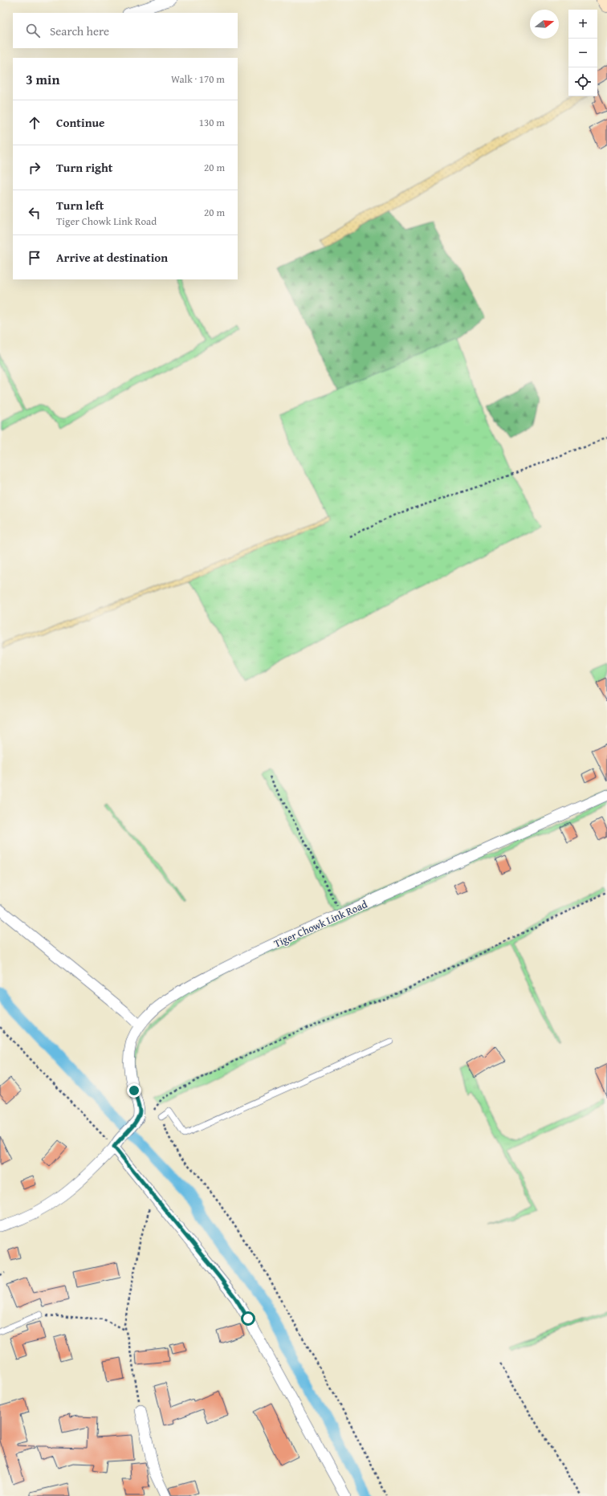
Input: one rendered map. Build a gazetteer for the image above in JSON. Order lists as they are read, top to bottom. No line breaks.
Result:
{"streets":{"street":["Tiger Chowk Link Road"]},"north":"right","page":{"map_buttons":["+","−"],"search":"Search here","heading":["3 min","Walk · 170 m"],"list":[["Continue","130 m"],["Turn right","20 m"],["Turn left","Tiger Chowk Link Road","20 m"],"Arrive at destination"]}}
